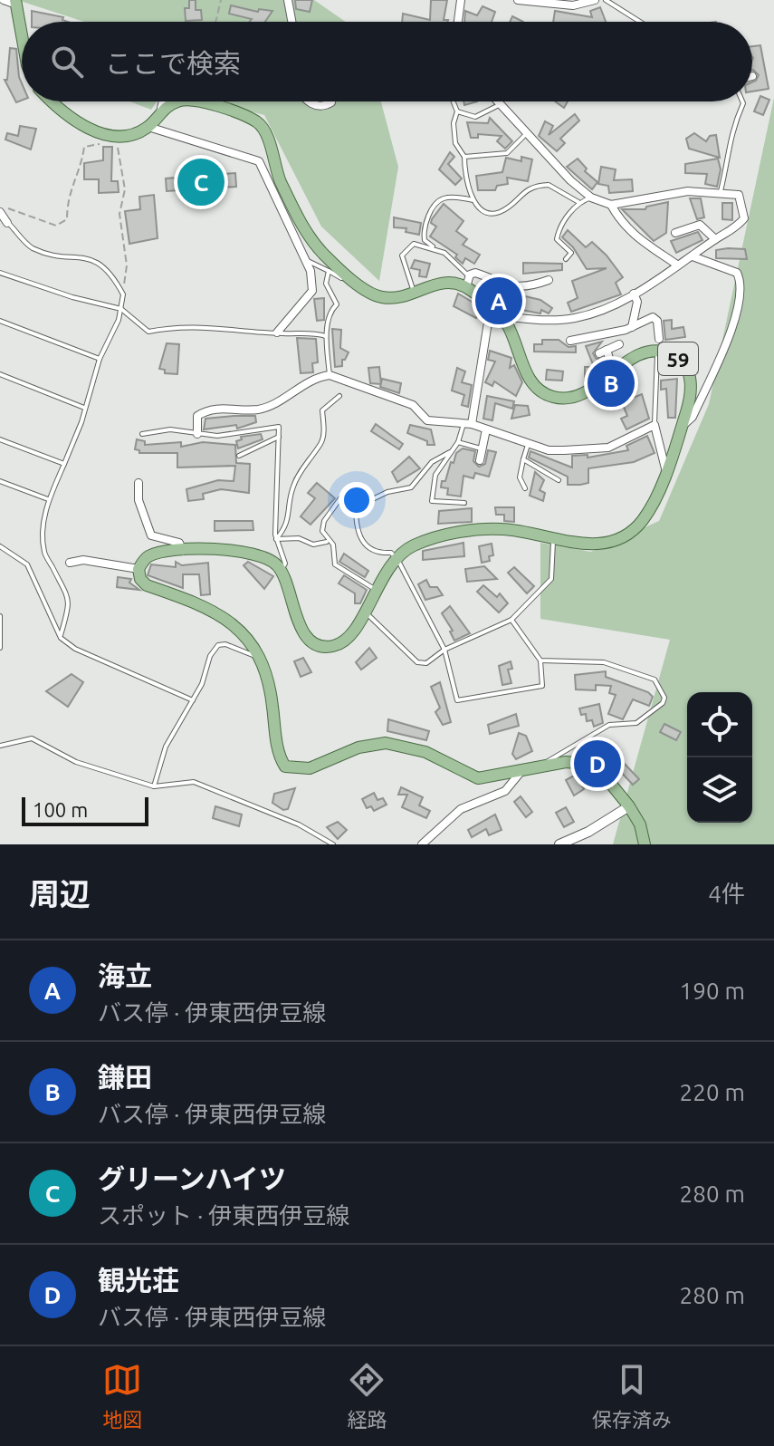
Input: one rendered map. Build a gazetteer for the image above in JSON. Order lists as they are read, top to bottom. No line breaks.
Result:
{"streets":{"main road":["59"]},"scale_bar":"100 m","page":{"search":"ここで検索","pins":["C","A","B","D"],"scale":"100 m","heading":["周辺","4件"],"list":[{"mark":"A","name":"海立","note":"バス停 · 伊東西伊豆線","value":"190 m"},{"mark":"B","name":"鎌田","note":"バス停 · 伊東西伊豆線","value":"220 m"},{"mark":"C","name":"グリーンハイツ","note":"スポット · 伊東西伊豆線","value":"280 m"},{"mark":"D","name":"観光荘","note":"バス停 · 伊東西伊豆線","value":"280 m"}],"nav":["地図","経路","保存済み"]}}
